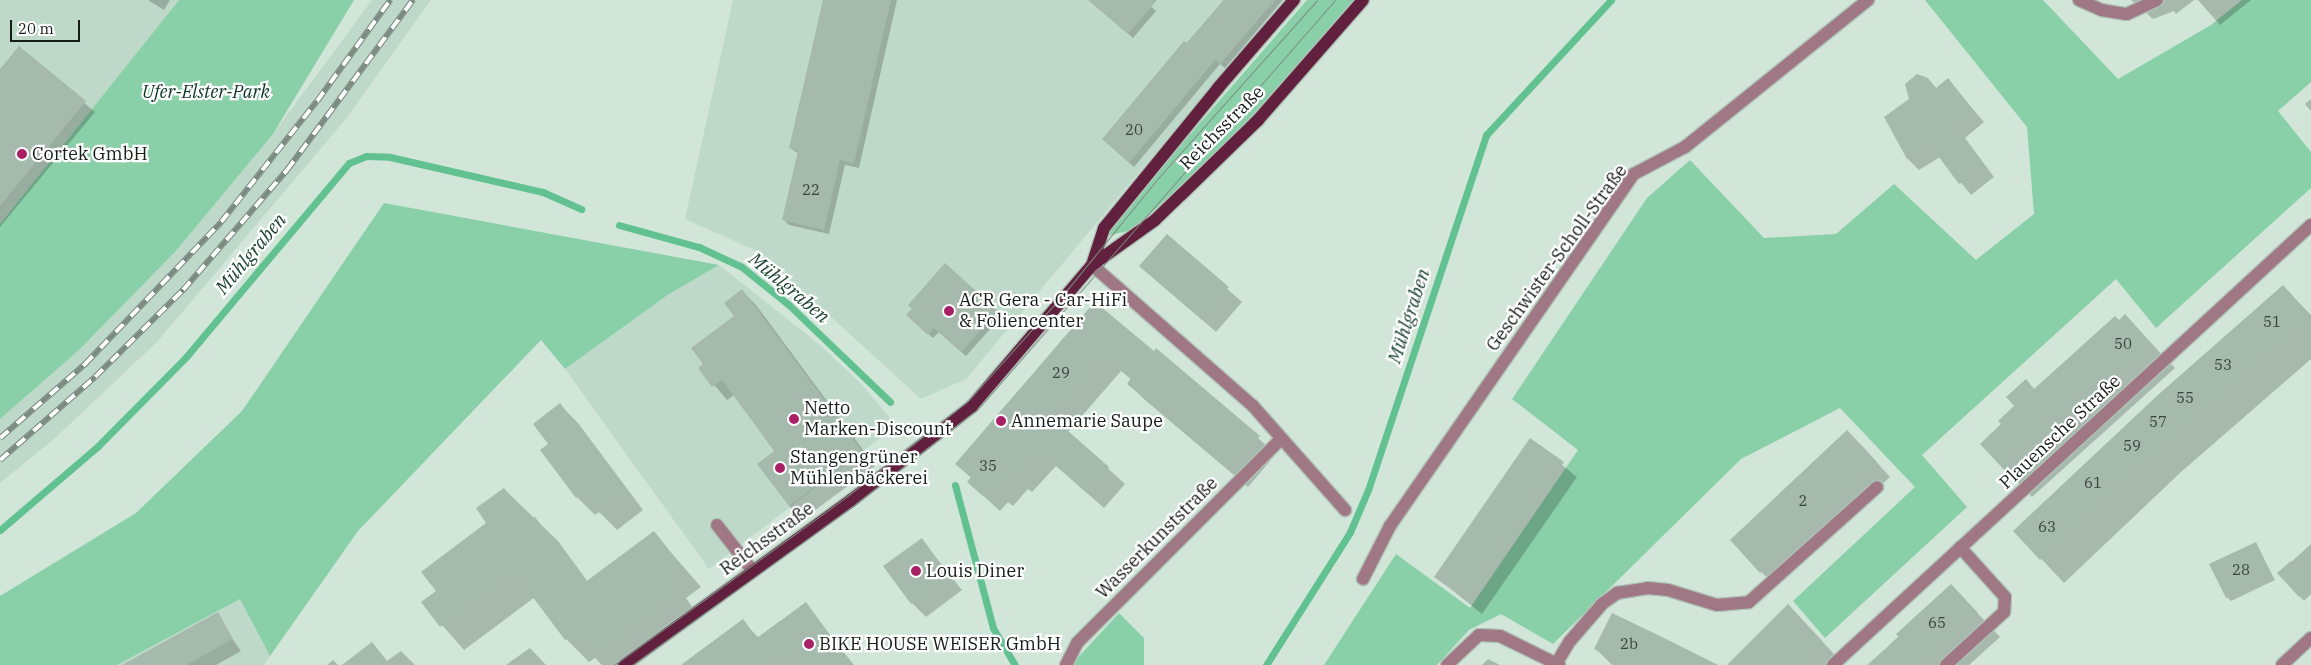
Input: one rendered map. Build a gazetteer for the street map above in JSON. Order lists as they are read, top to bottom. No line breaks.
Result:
{"streets":{"main road":["Reichsstraße"],"street":["Geschwister-Scholl-Straße","Plauensche Straße","Wasserkunststraße"]},"water":["Mühlgraben"],"parks":["Ufer-Elster-Park"],"places":["Cortek GmbH","ACR Gera - Car-HiFi & Foliencenter","Netto Marken-Discount","Annemarie Saupe","Stangengrüner Mühlenbäckerei","Louis Diner","BIKE HOUSE WEISER GmbH"],"house_numbers":["20","22","51","50","53","29","55","57","59","35","61","2","63","28","65","2b"],"scale_bar":"20 m"}
